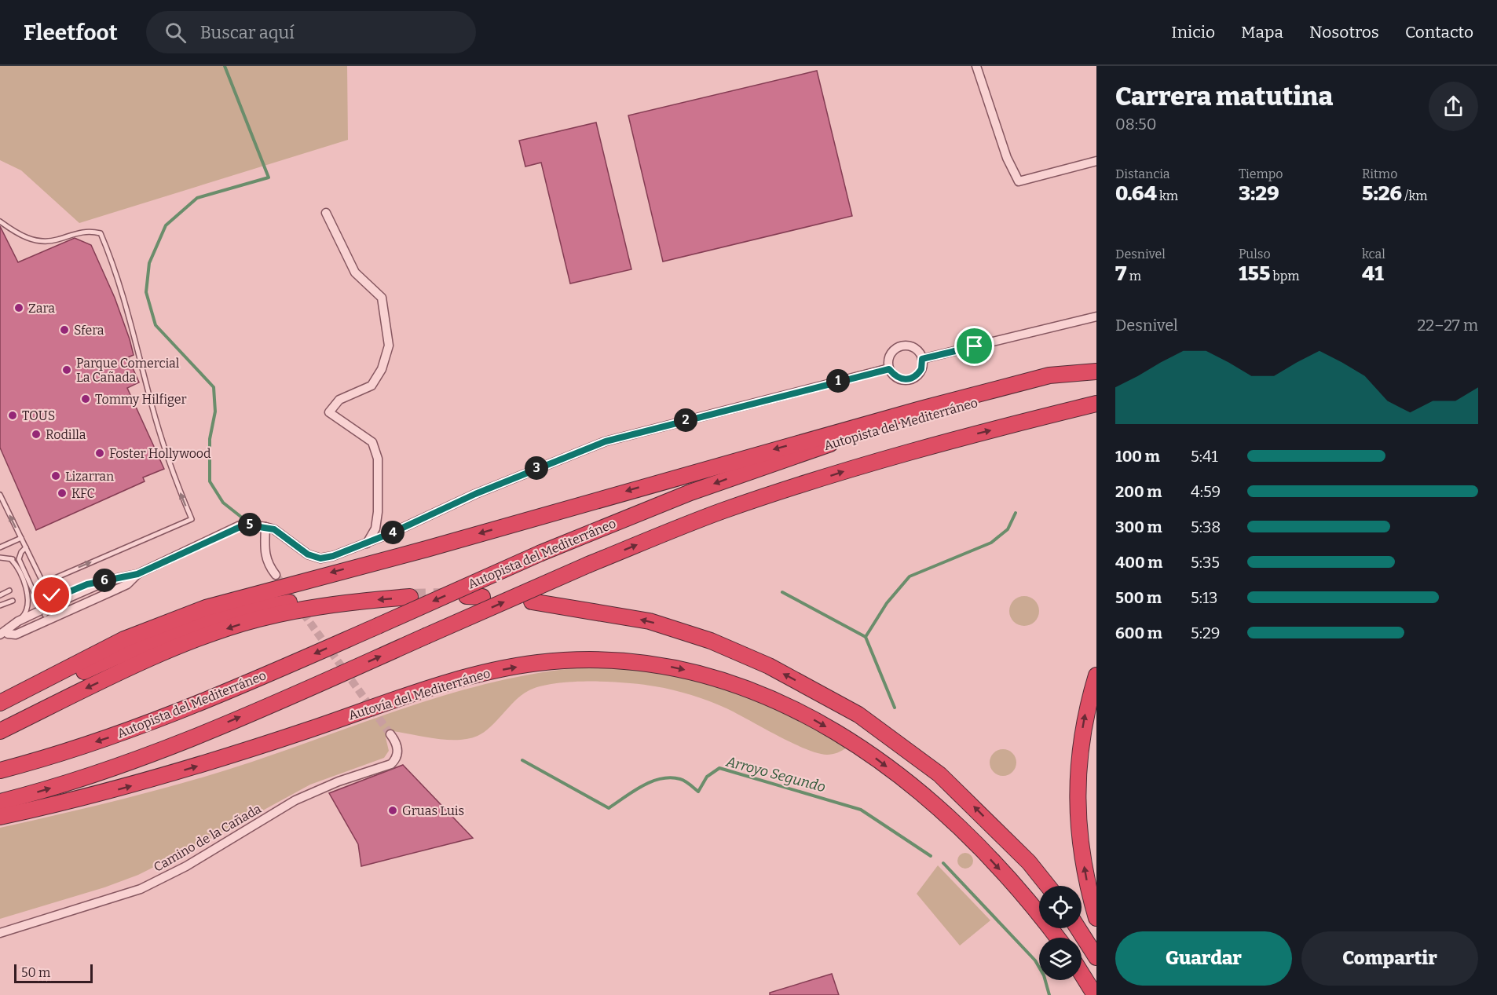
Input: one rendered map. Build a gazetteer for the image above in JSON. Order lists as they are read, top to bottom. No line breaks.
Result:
{"streets":{"highway":["Autopista del Mediterráneo","Autovía del Mediterráneo"],"street":["Camino de la Cañada"]},"water":["Arroyo Segundo"],"places":["Zara","Sfera","Parque Comercial La Cañada","Tommy Hilfiger","TOUS","Rodilla","Foster Hollywood","Lizarran","KFC","Gruas Luis"],"scale_bar":"50 m","page":{"header":"Fleetfoot","search":"Buscar aquí","nav":["Inicio","Mapa","Nosotros","Contacto"],"heading":["Carrera matutina","08:50"],"stats":[["Distancia","0.64 km"],["Tiempo","3:29"],["Ritmo","5:26 /km"],["Desnivel","7 m"],["Pulso","155 bpm"],["kcal","41"]],"chart":["Desnivel","22–27 m"],"pins":["1","2","3","5","4","6"],"list":[{"name":"100 m","note":"5:41"},{"name":"200 m","note":"4:59"},{"name":"300 m","note":"5:38"},{"name":"400 m","note":"5:35"},{"name":"500 m","note":"5:13"},{"name":"600 m","note":"5:29"}],"buttons":["Guardar","Compartir"],"scale":"50 m"}}
